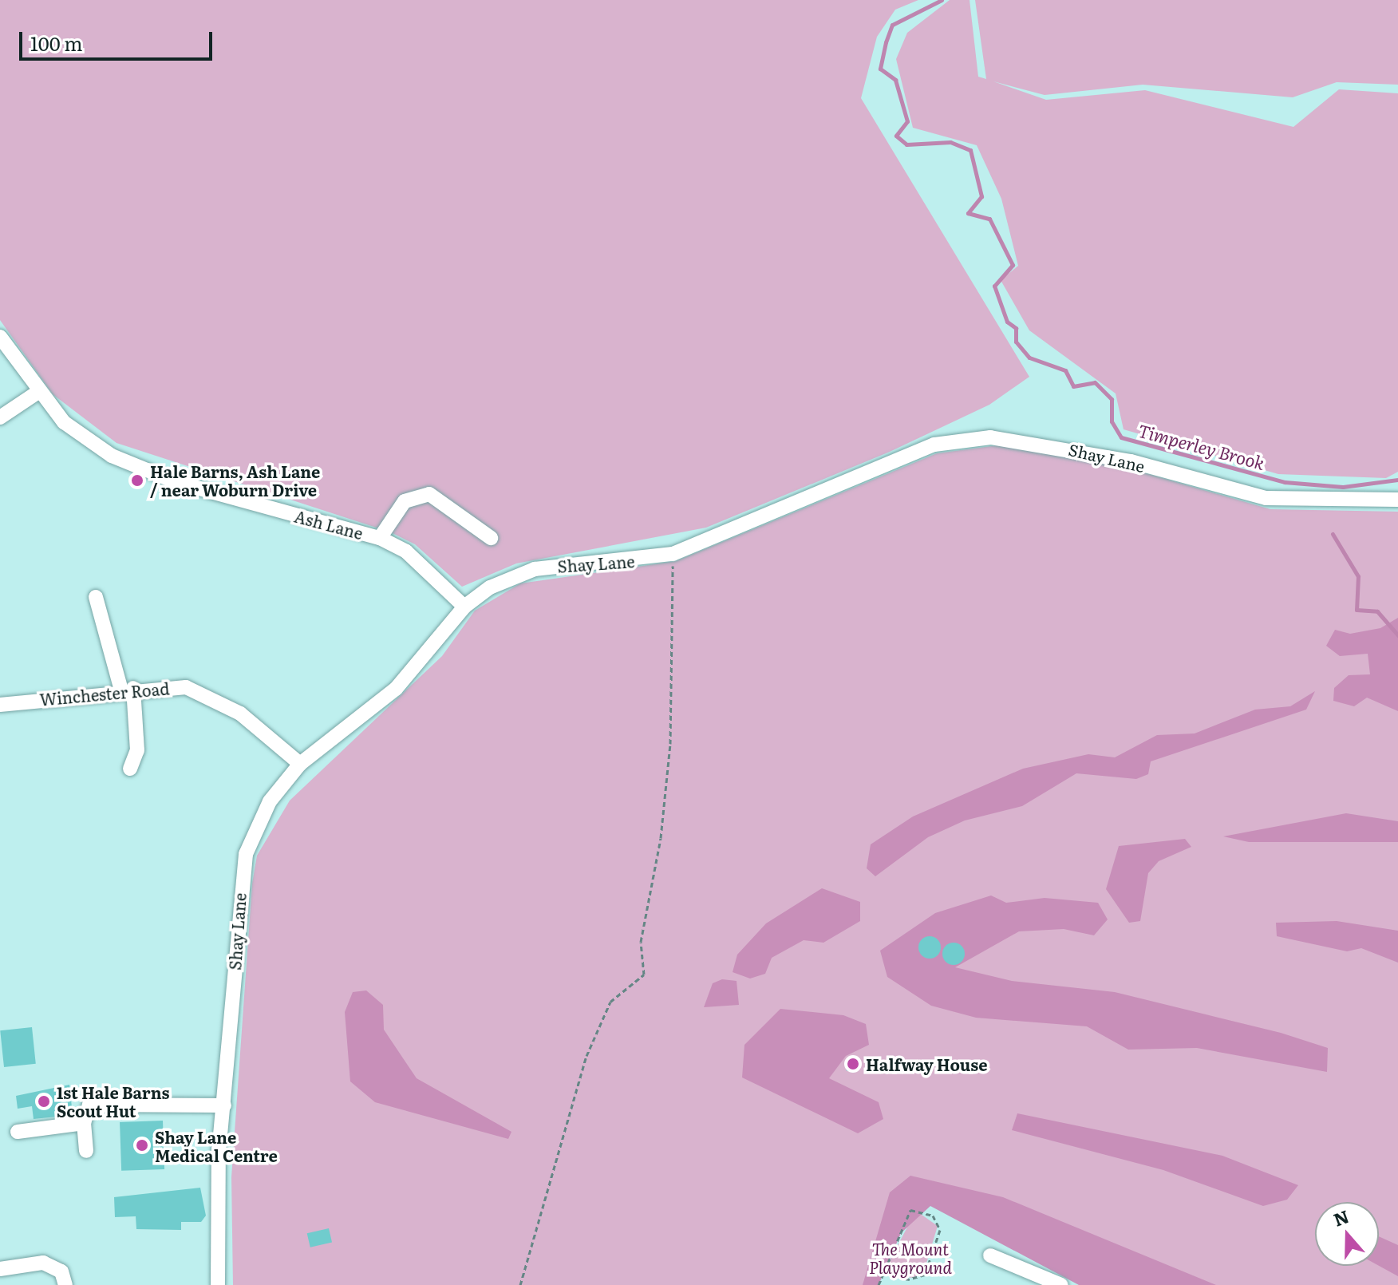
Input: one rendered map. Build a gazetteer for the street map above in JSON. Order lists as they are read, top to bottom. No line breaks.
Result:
{"streets":{"street":["Shay Lane","Ash Lane","Winchester Road"]},"crossings":[["Shay Lane","Ash Lane"],["Shay Lane","Winchester Road"]],"water":["Timperley Brook"],"parks":["The Mount Playground"],"places":["Hale Barns, Ash Lane / near Woburn Drive","Halfway House","1st Hale Barns Scout Hut","Shay Lane Medical Centre"],"scale_bar":"100 m","north":"top"}
